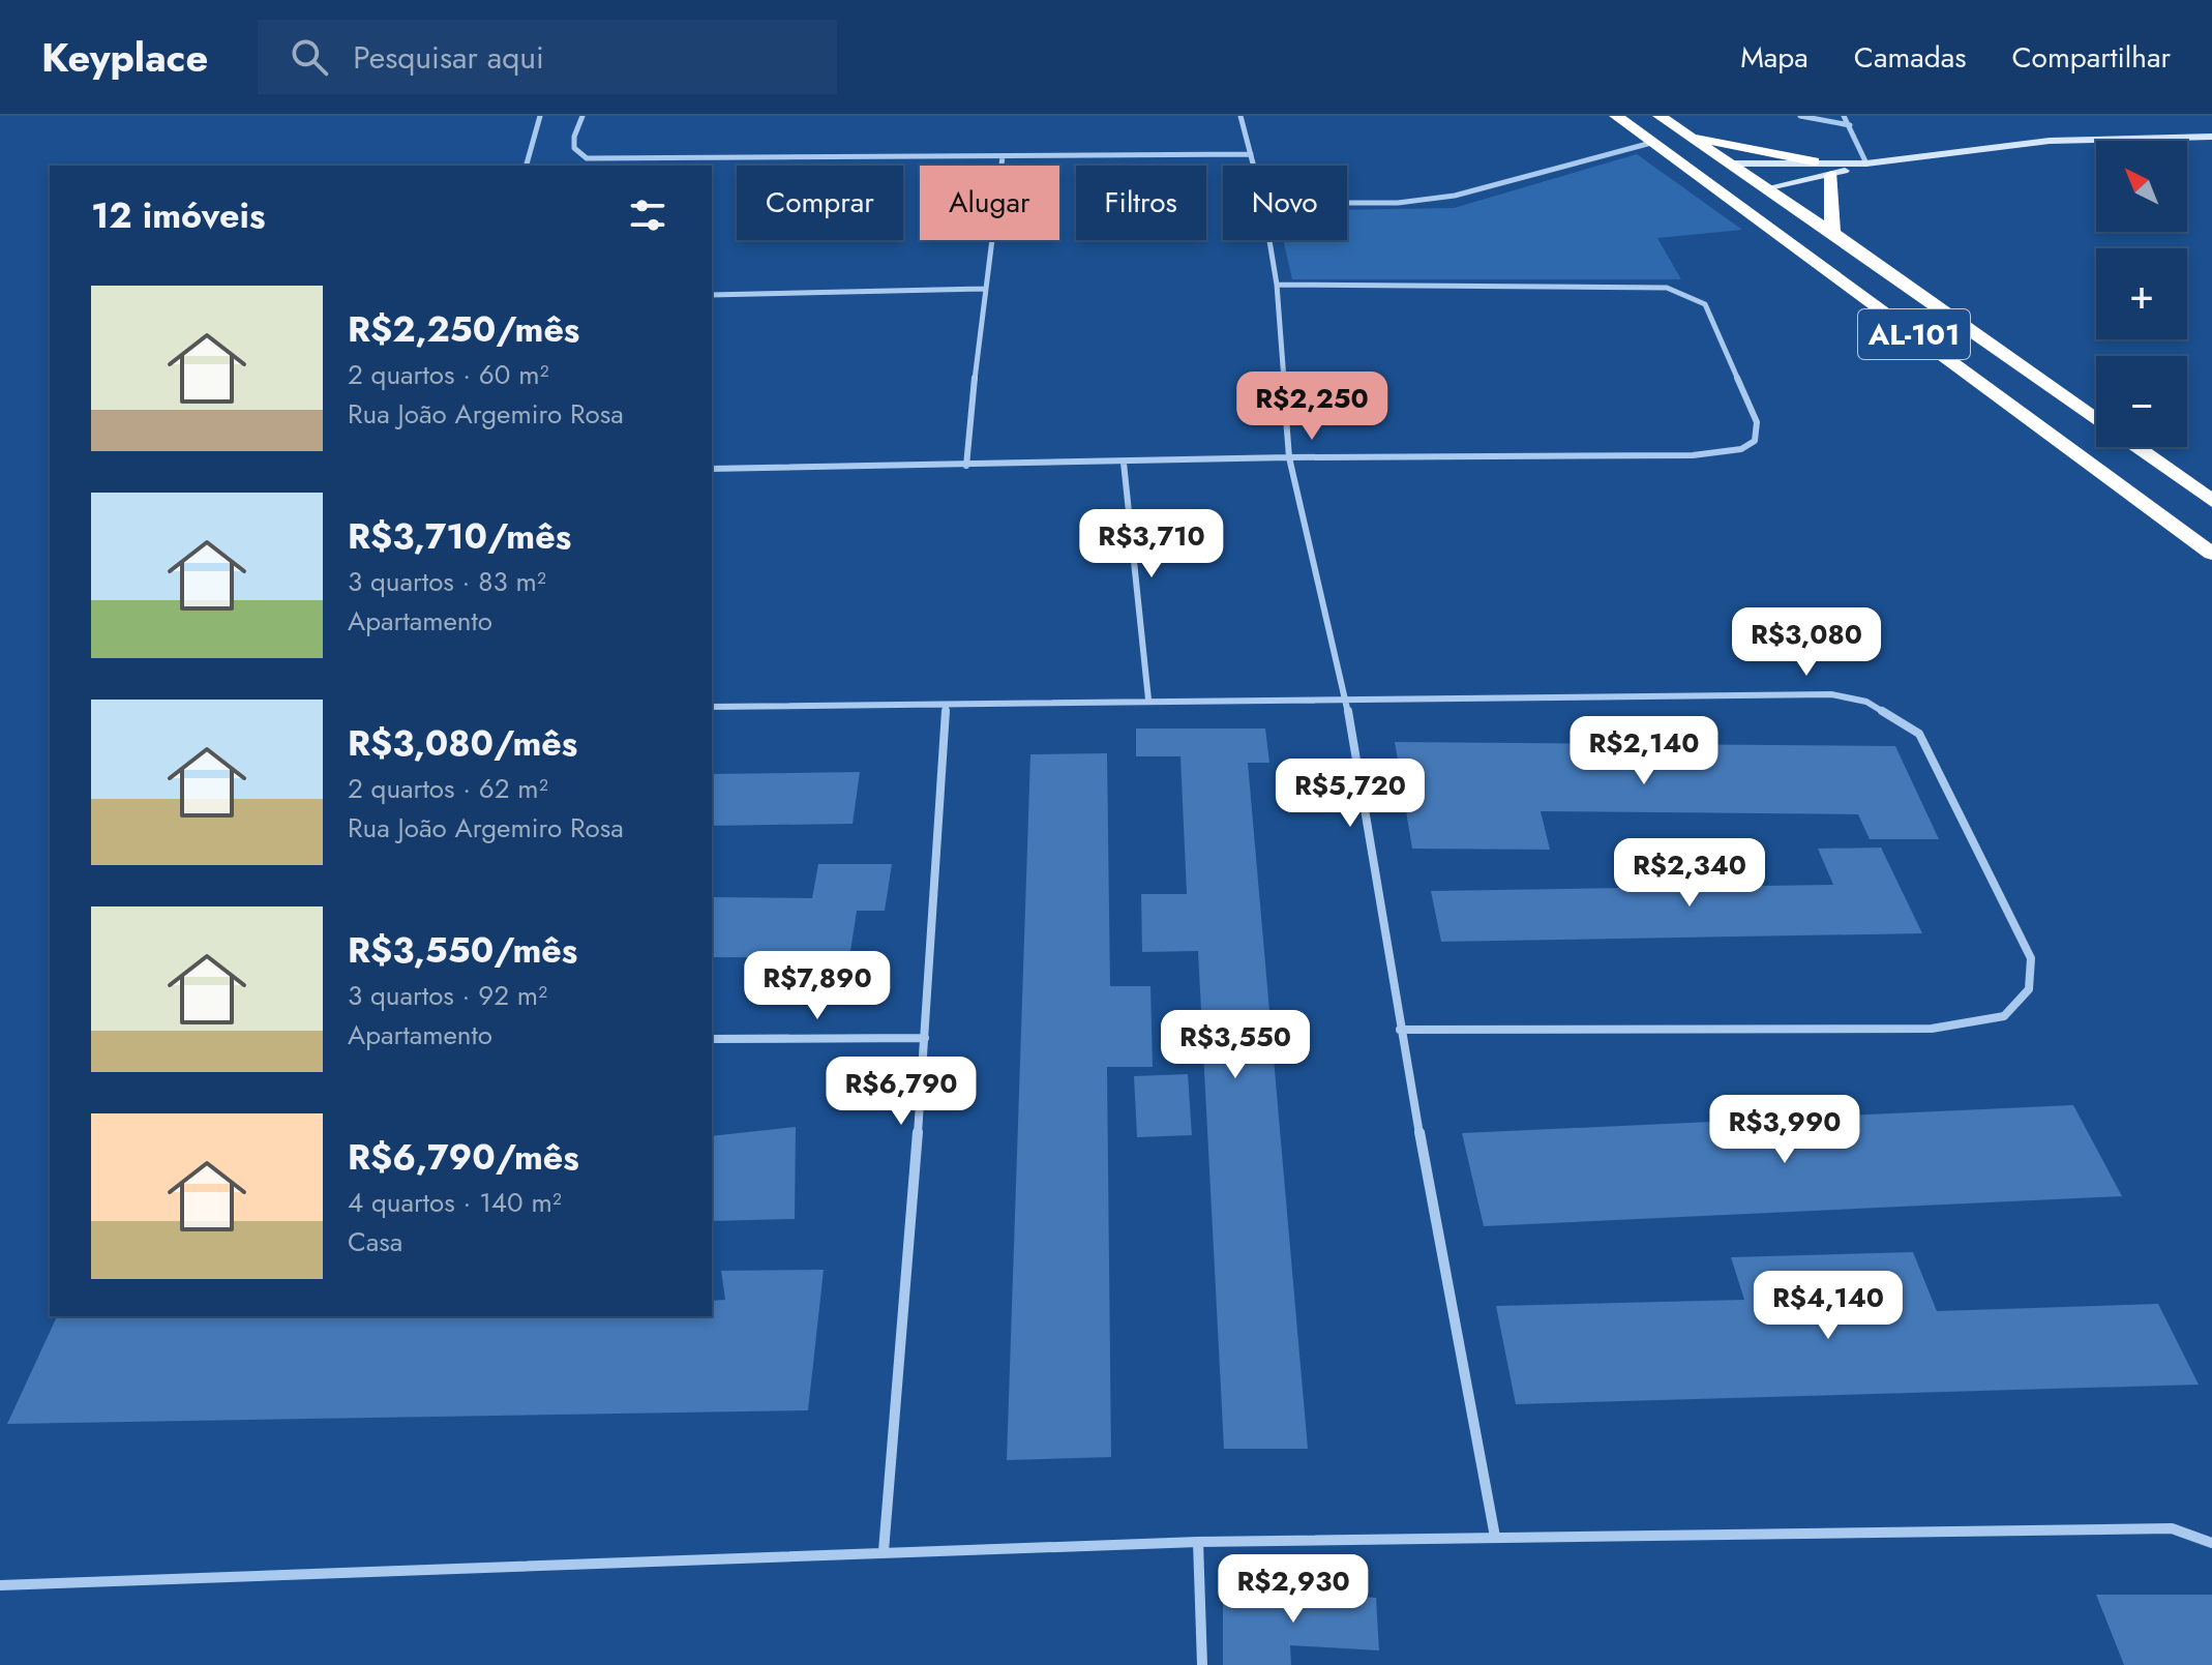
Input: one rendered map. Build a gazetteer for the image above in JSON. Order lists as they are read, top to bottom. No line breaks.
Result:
{"streets":{"highway":["AL-101"]},"north":"top left","page":{"header":"Keyplace","search":"Pesquisar aqui","nav":["Mapa","Camadas","Compartilhar"],"map_buttons":["+","−"],"chip":["Comprar","Alugar","Filtros","Novo"],"heading":"12 imóveis","list":[{"name":"R$2,250/mês","note":"2 quartos · 60 m² · Rua João Argemiro Rosa"},{"name":"R$3,710/mês","note":"3 quartos · 83 m² · Apartamento"},{"name":"R$3,080/mês","note":"2 quartos · 62 m² · Rua João Argemiro Rosa"},{"name":"R$3,550/mês","note":"3 quartos · 92 m² · Apartamento"},{"name":"R$6,790/mês","note":"4 quartos · 140 m² · Casa"}],"price":["R$2,250","R$3,710","R$3,080","R$2,140","R$5,720","R$2,340","R$7,890","R$3,550","R$6,790","R$3,990","R$4,140","R$2,930"]}}
